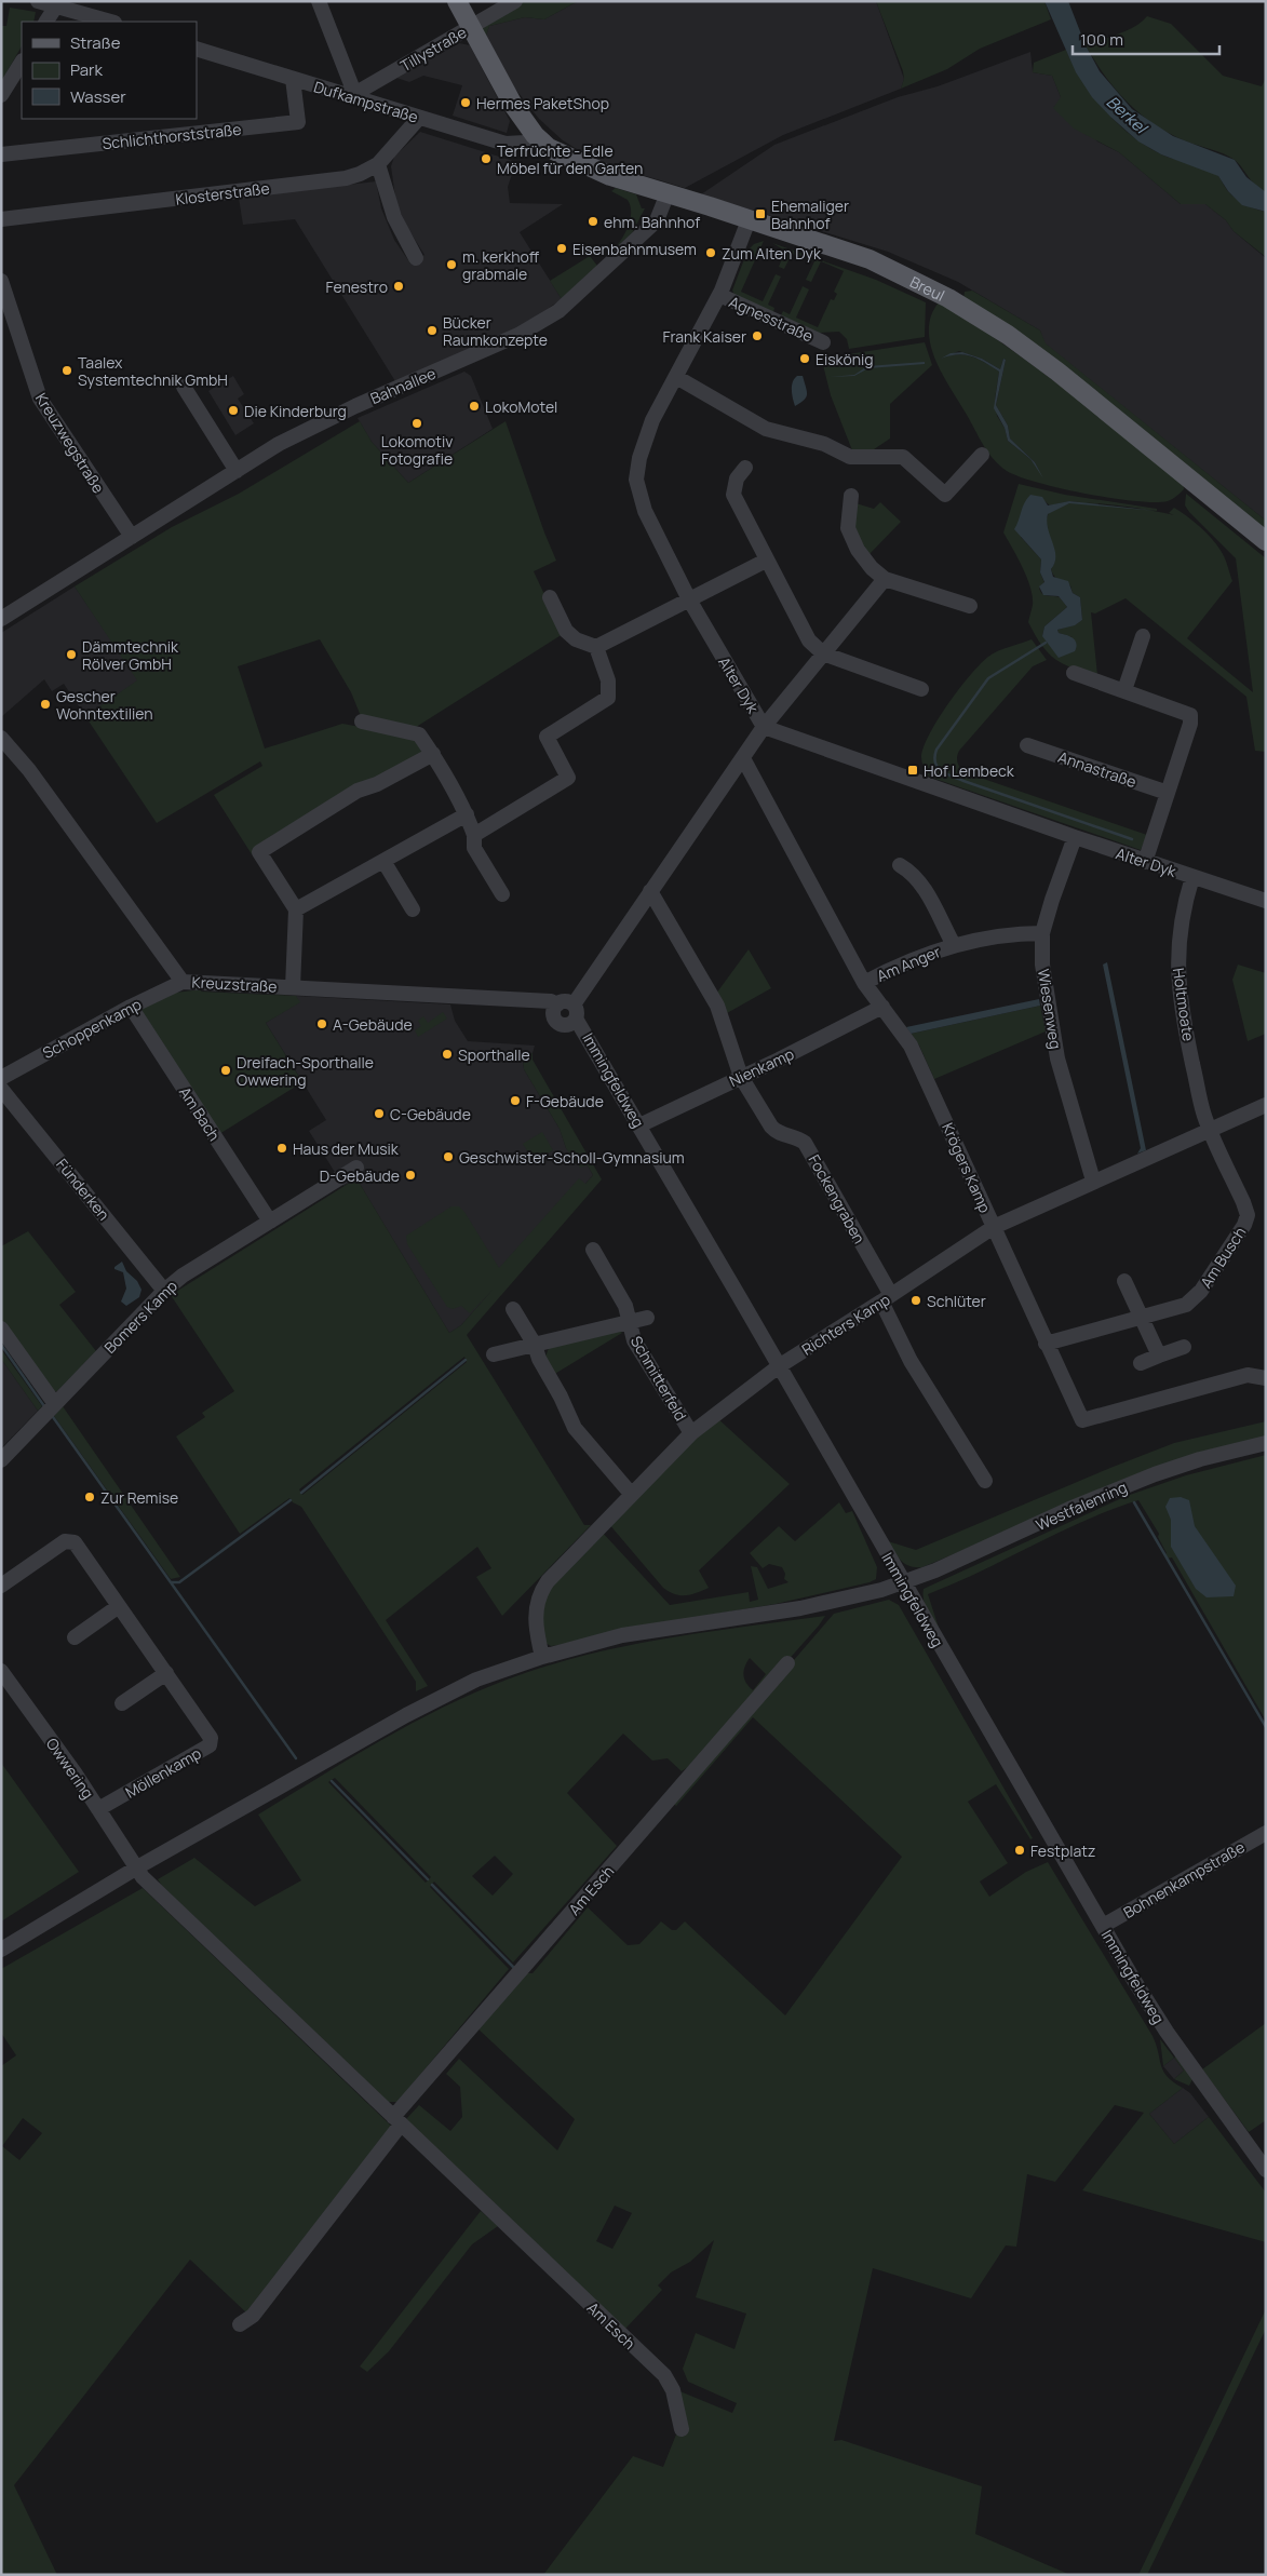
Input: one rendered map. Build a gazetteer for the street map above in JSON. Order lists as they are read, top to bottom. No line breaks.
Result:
{"streets":{"main road":["Breul"],"street":["Tillystraße","Dufkampstraße","Schlichthorststraße","Klosterstraße","Agnesstraße","Bahnallee","Kreuzwegstraße","Alter Dyk","Annastraße","Am Anger","Kreuzstraße","Holtmoate","Wiesenweg","Schoppenkamp","Nienkamp","Immingfeldweg","Am Bach","Krögers Kamp","Fünderken","Fockengraben","Am Busch","Bomers Kamp","Richters Kamp","Schmitterfeld","Westfalenring","Owwering","Möllenkamp","Bohnenkampstraße","Am Esch"]},"crossings":[["Tillystraße","Dufkampstraße"],["Tillystraße","Breul"],["Dufkampstraße","Schlichthorststraße"],["Dufkampstraße","Klosterstraße"],["Dufkampstraße","Breul"],["Breul","Bahnallee"],["Breul","Alter Dyk"],["Agnesstraße","Alter Dyk"],["Bahnallee","Kreuzwegstraße"],["Alter Dyk","Holtmoate"],["Alter Dyk","Wiesenweg"],["Am Anger","Wiesenweg"],["Am Anger","Krögers Kamp"],["Kreuzstraße","Schoppenkamp"],["Kreuzstraße","Immingfeldweg"],["Holtmoate","Am Busch"],["Holtmoate","Richters Kamp"],["Wiesenweg","Richters Kamp"],["Schoppenkamp","Am Bach"],["Nienkamp","Immingfeldweg"],["Nienkamp","Krögers Kamp"],["Nienkamp","Fockengraben"],["Immingfeldweg","Richters Kamp"],["Immingfeldweg","Westfalenring"],["Immingfeldweg","Bohnenkampstraße"],["Am Bach","Bomers Kamp"],["Krögers Kamp","Am Busch"],["Krögers Kamp","Richters Kamp"],["Fünderken","Bomers Kamp"],["Fockengraben","Richters Kamp"],["Am Busch","Richters Kamp"],["Richters Kamp","Schmitterfeld"],["Richters Kamp","Westfalenring"],["Westfalenring","Owwering"],["Westfalenring","Am Esch"],["Owwering","Möllenkamp"],["Owwering","Am Esch"]],"water":["Berkel"],"places":{"other":["Hermes PaketShop","Terfrüchte - Edle Möbel für den Garten","ehm. Bahnhof","Eisenbahnmusem","Zum Alten Dyk","m. kerkhoff grabmale","Fenestro","Bücker Raumkonzepte","Frank Kaiser","Eiskönig","Taalex Systemtechnik GmbH","LokoMotel","Die Kinderburg","Lokomotiv Fotografie","Dämmtechnik Rölver GmbH","Gescher Wohntextilien","A-Gebäude","Sporthalle","Dreifach-Sporthalle Owwering","F-Gebäude","C-Gebäude","Haus der Musik","Geschwister-Scholl-Gymnasium","D-Gebäude","Schlüter","Zur Remise","Festplatz"],"transit":["Ehemaliger Bahnhof","Hof Lembeck"]},"legend":["Straße","Park","Wasser"],"scale_bar":"100 m"}
